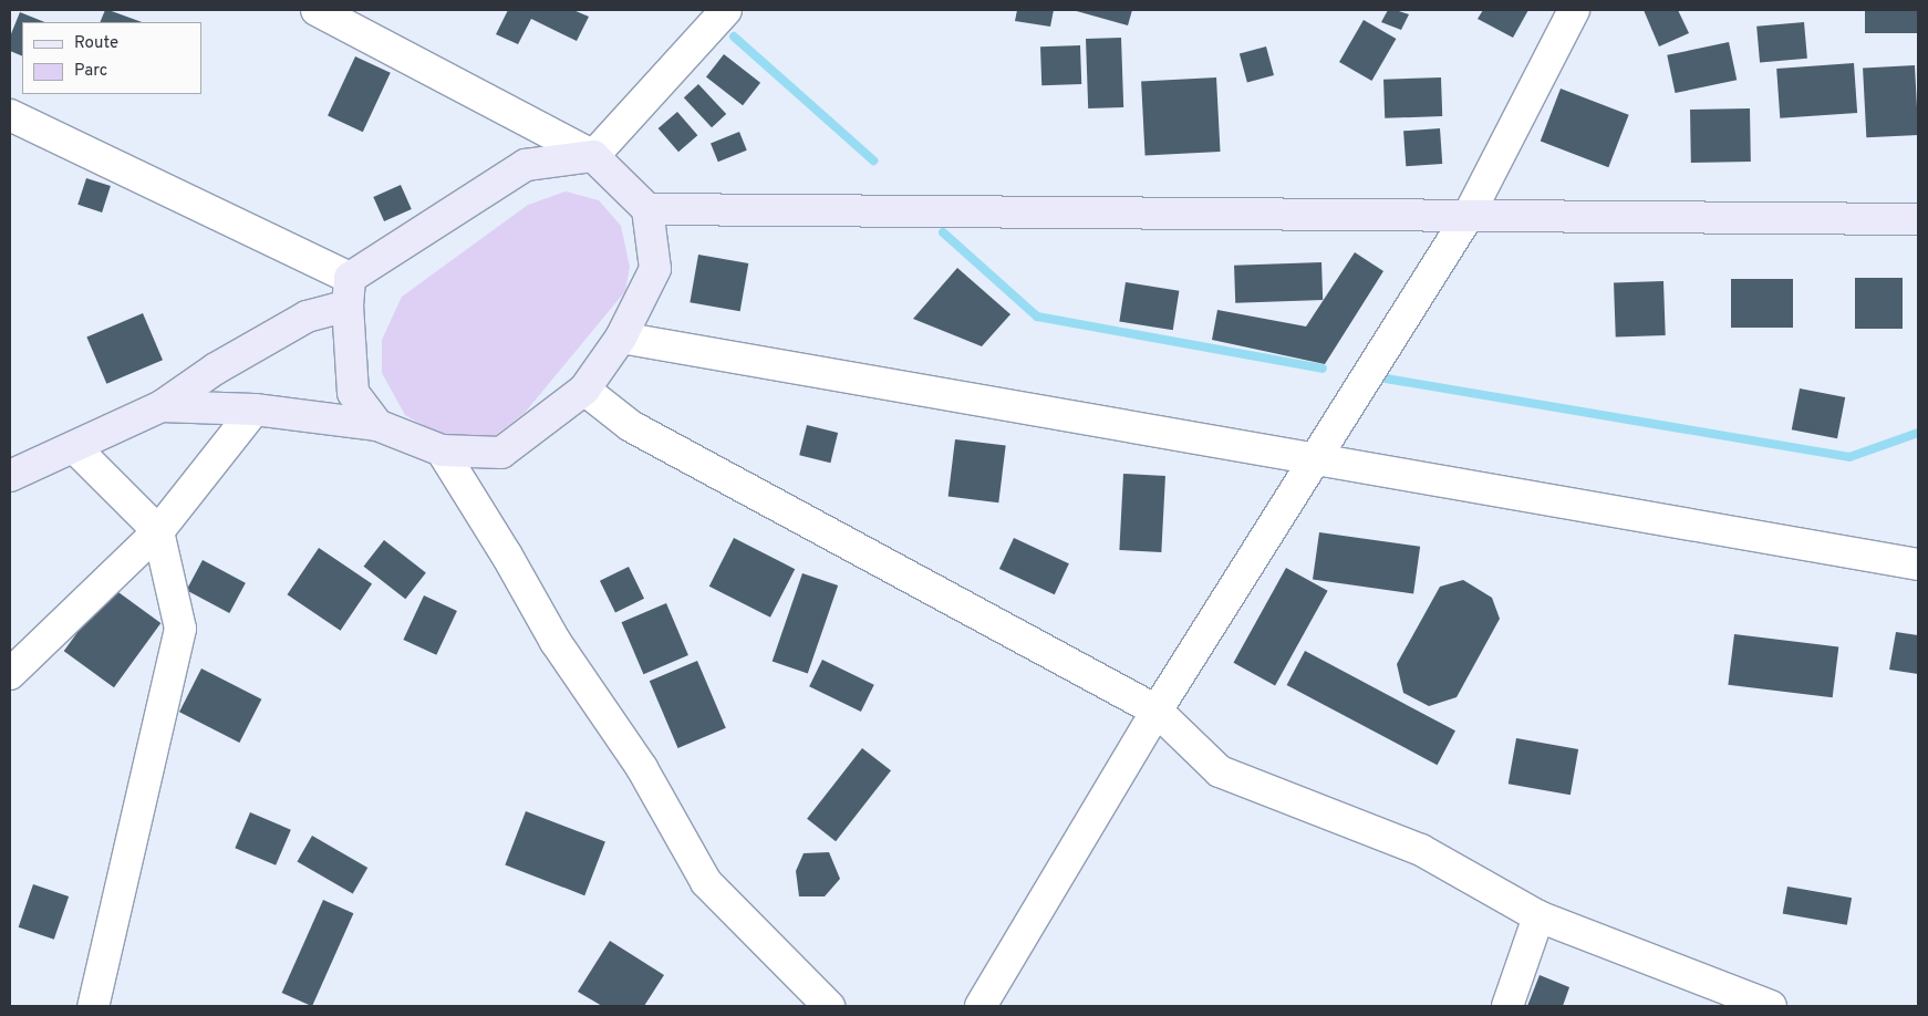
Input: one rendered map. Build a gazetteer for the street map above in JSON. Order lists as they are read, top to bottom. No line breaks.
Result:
{"legend":["Route","Parc"]}
